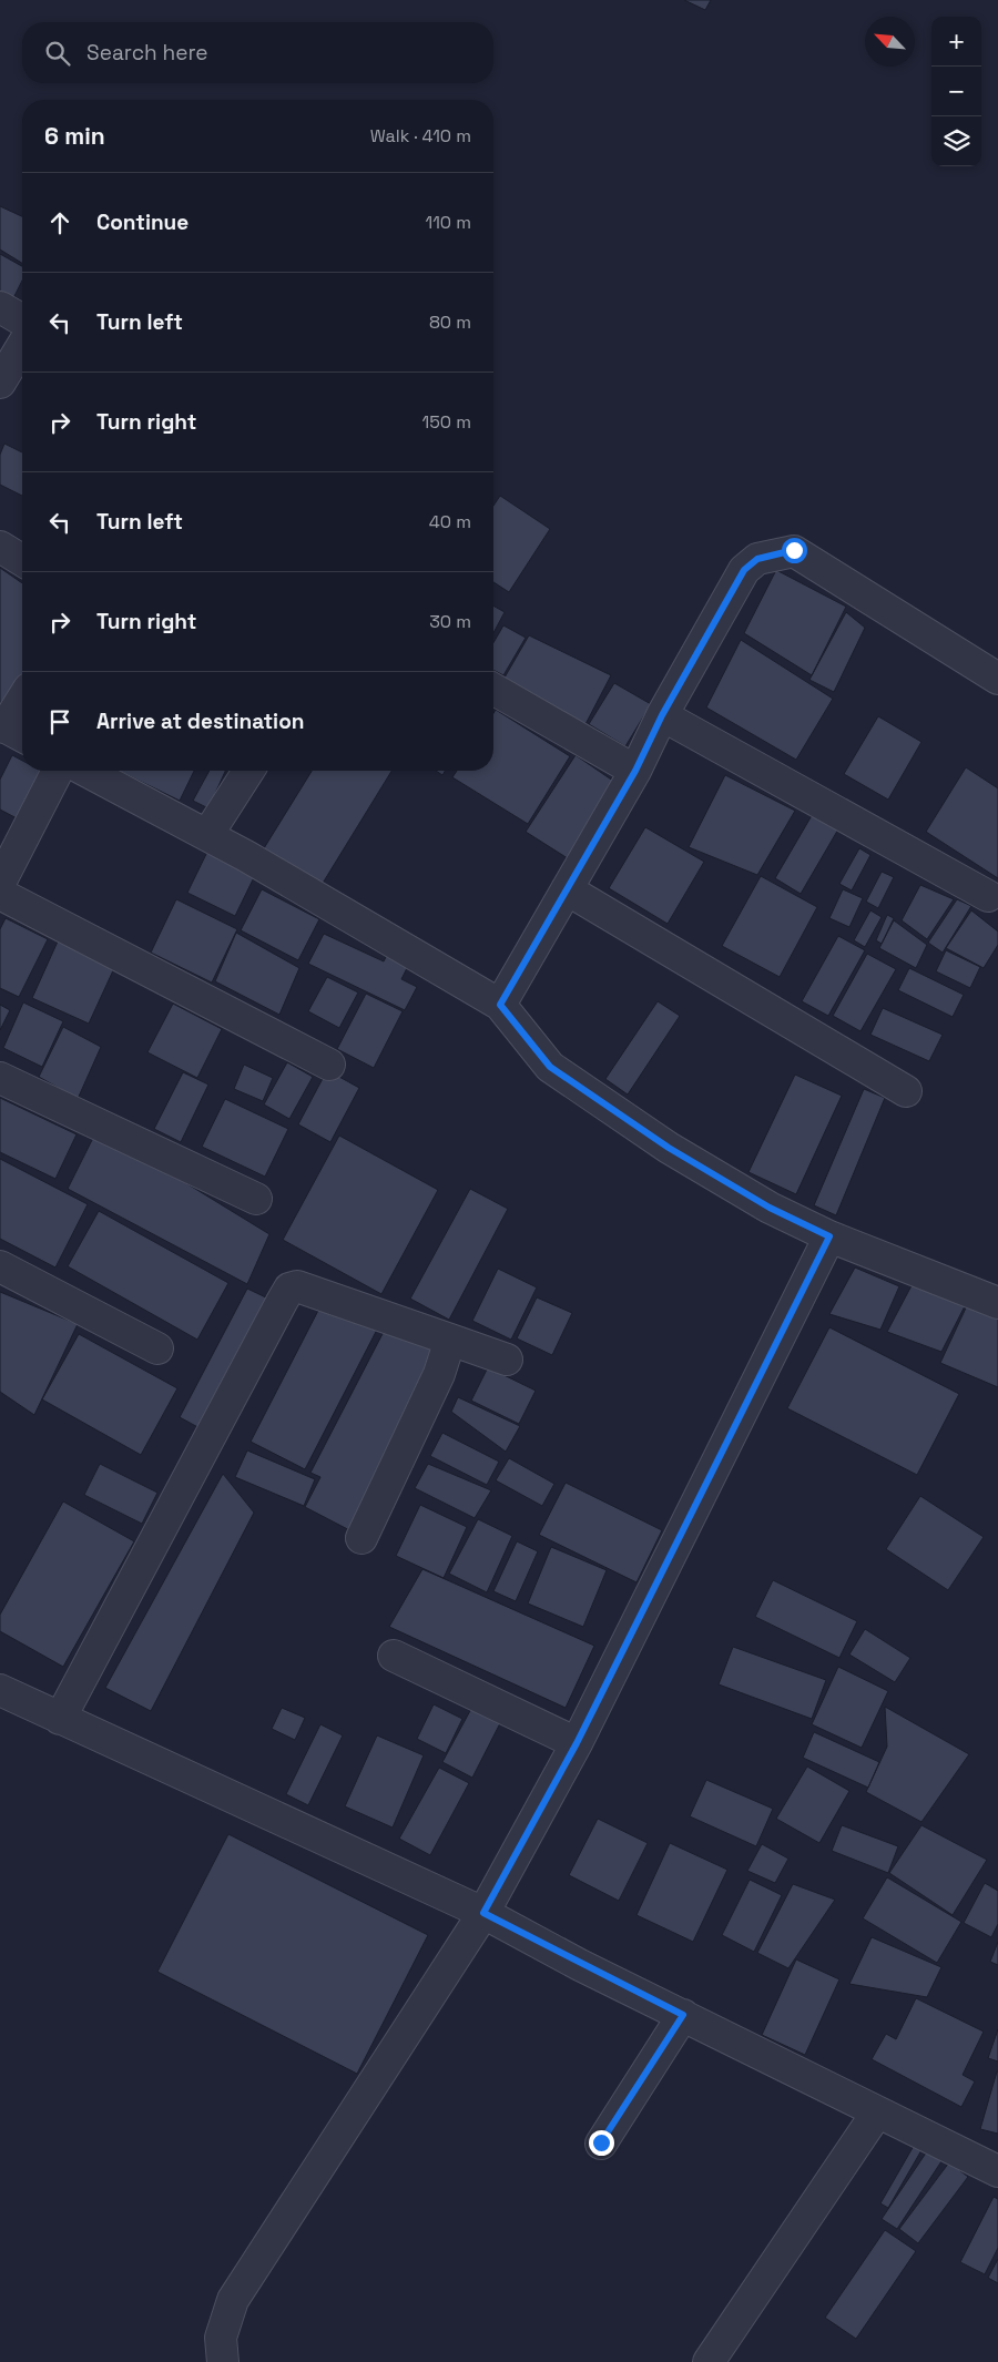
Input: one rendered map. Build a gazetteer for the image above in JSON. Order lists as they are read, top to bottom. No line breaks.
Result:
{"north":"top left","page":{"map_buttons":["+","−"],"search":"Search here","heading":["6 min","Walk · 410 m"],"list":[["Continue","110 m"],["Turn left","80 m"],["Turn right","150 m"],["Turn left","40 m"],["Turn right","30 m"],"Arrive at destination"]}}
